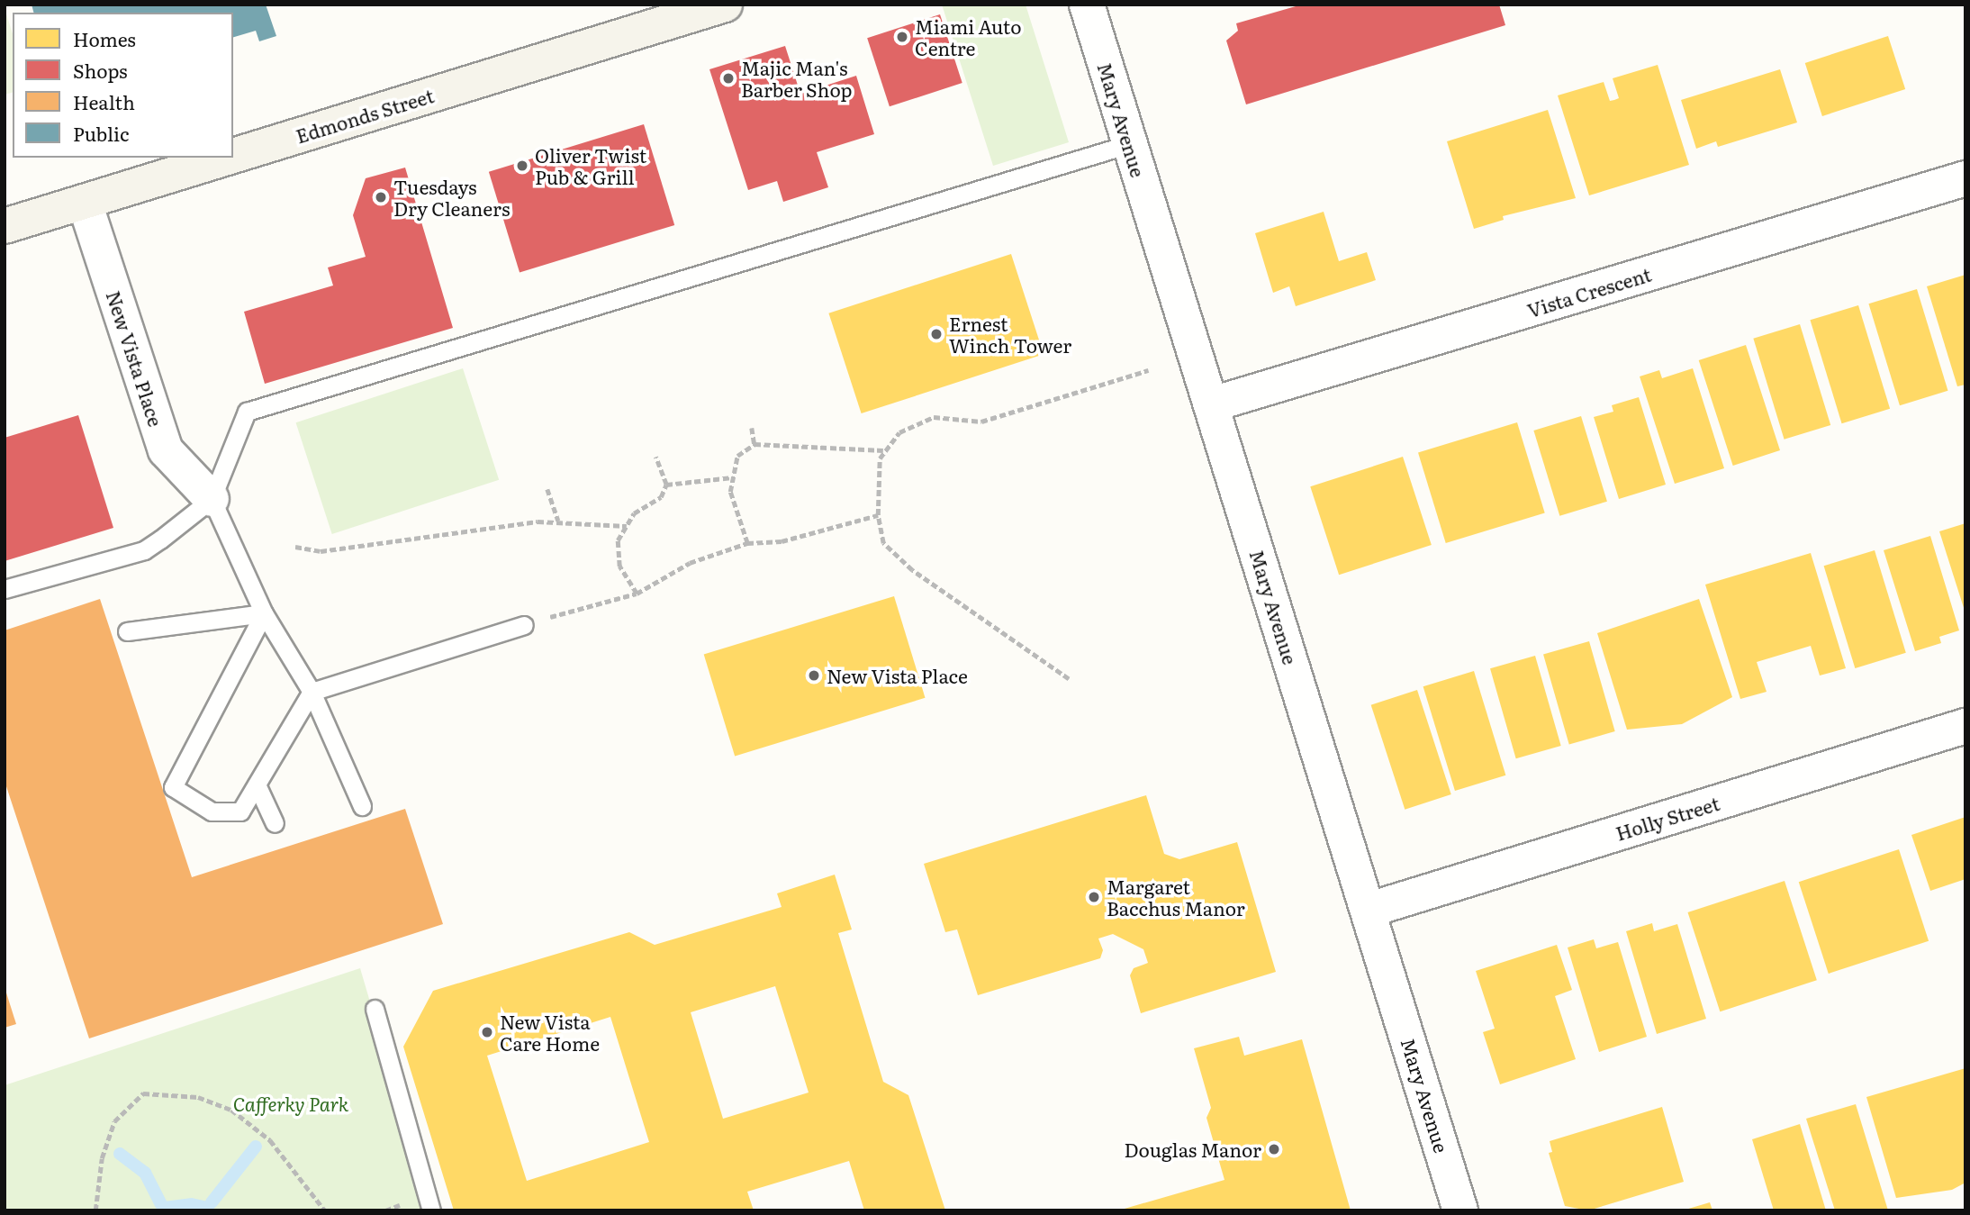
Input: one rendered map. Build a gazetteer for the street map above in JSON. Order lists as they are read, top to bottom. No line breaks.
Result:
{"streets":{"street":["Edmonds Street","Mary Avenue","Vista Crescent","New Vista Place","Holly Street"]},"crossings":[["Edmonds Street","New Vista Place"],["Mary Avenue","Vista Crescent"],["Mary Avenue","Holly Street"]],"parks":["Cafferky Park"],"places":["Miami Auto Centre","Majic Man's Barber Shop","Oliver Twist Pub & Grill","Tuesdays Dry Cleaners","Ernest Winch Tower","New Vista Place","Margaret Bacchus Manor","New Vista Care Home","Douglas Manor"],"legend":["Homes","Shops","Health","Public"]}
